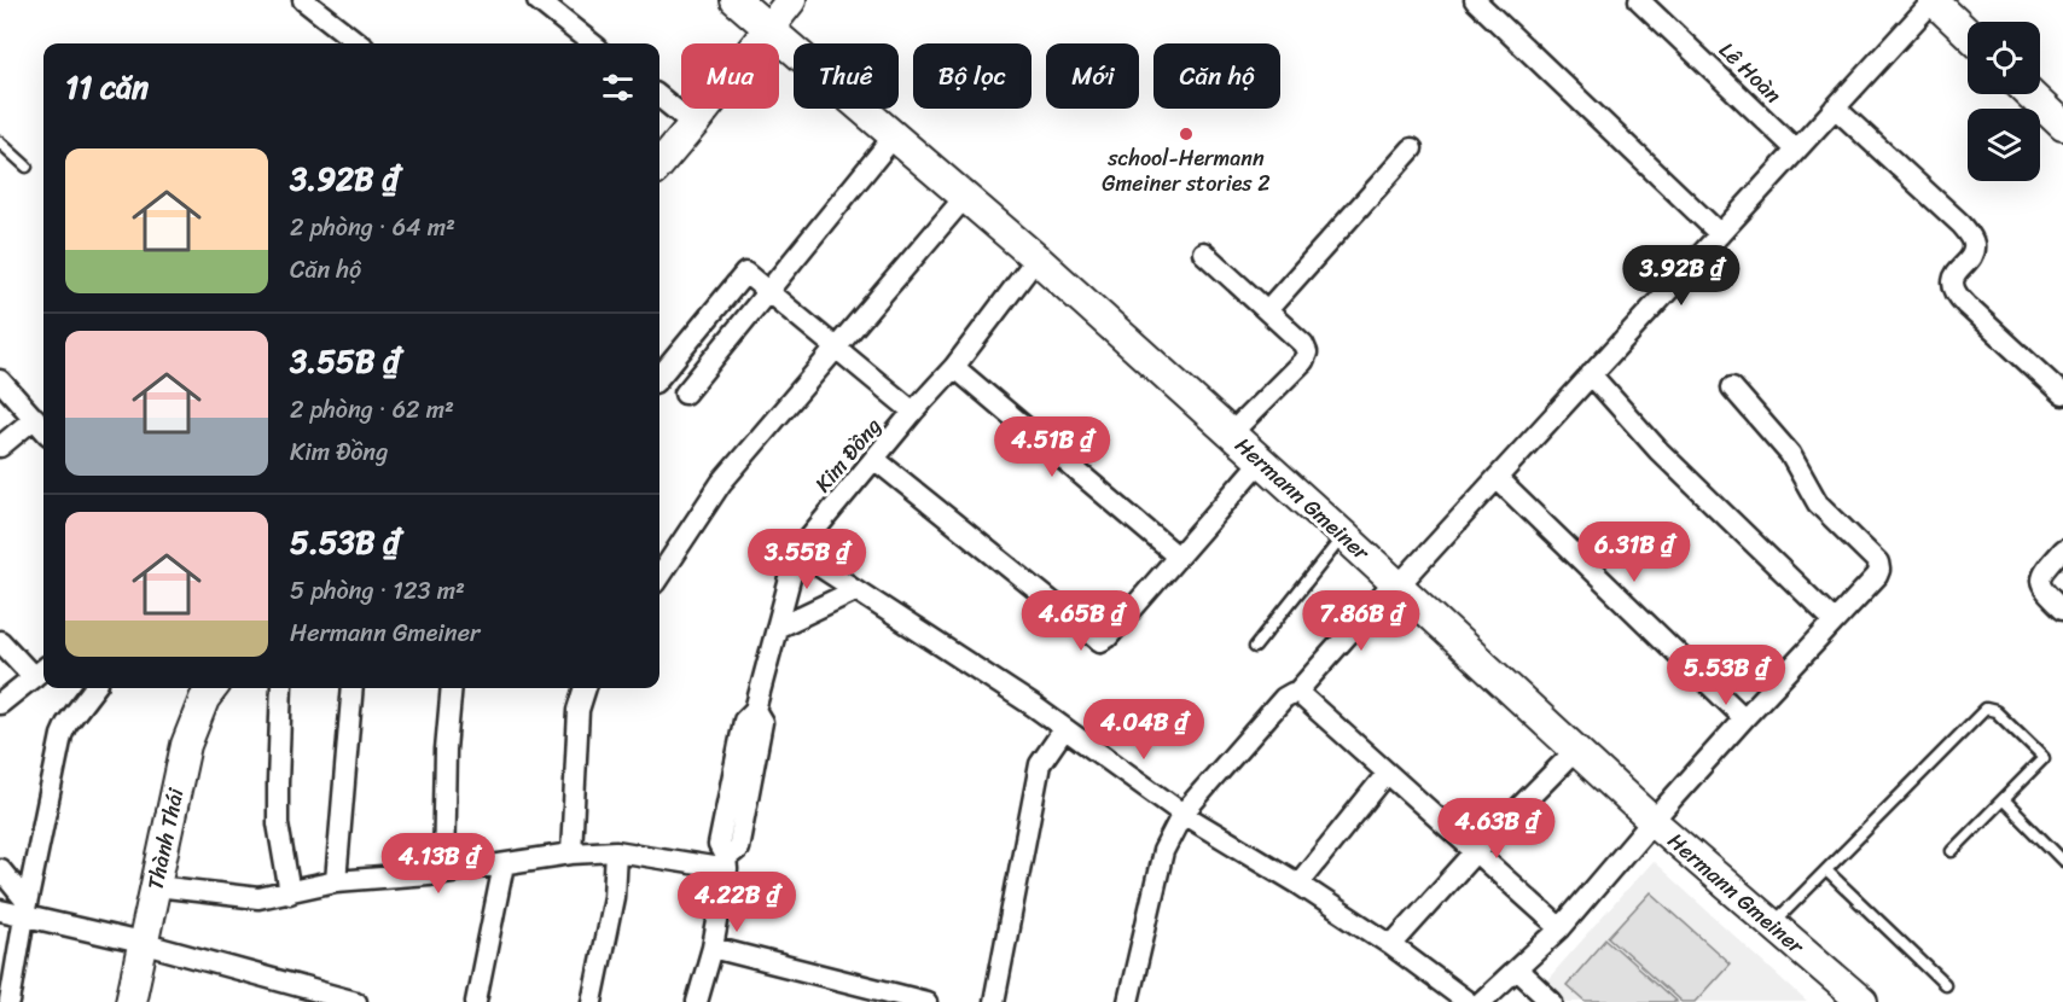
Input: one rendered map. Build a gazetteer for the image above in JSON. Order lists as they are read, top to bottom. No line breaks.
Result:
{"streets":{"street":["Lê Hoàn","Kim Đồng","Hermann Gmeiner","Thành Thái"]},"crossings":[["Kim Đồng","Hermann Gmeiner"]],"places":["school-Hermann Gmeiner stories 2"],"page":{"chip":["Mua","Thuê","Bộ lọc","Mới","Căn hộ"],"heading":"11 căn","list":[{"name":"3.92B ₫","note":"2 phòng · 64 m² · Căn hộ"},{"name":"3.55B ₫","note":"2 phòng · 62 m² · Kim Đồng"},{"name":"5.53B ₫","note":"5 phòng · 123 m² · Hermann Gmeiner"}],"price":["3.92B ₫","4.51B ₫","6.31B ₫","3.55B ₫","4.65B ₫","7.86B ₫","5.53B ₫","4.04B ₫","4.63B ₫","4.13B ₫","4.22B ₫"]}}
